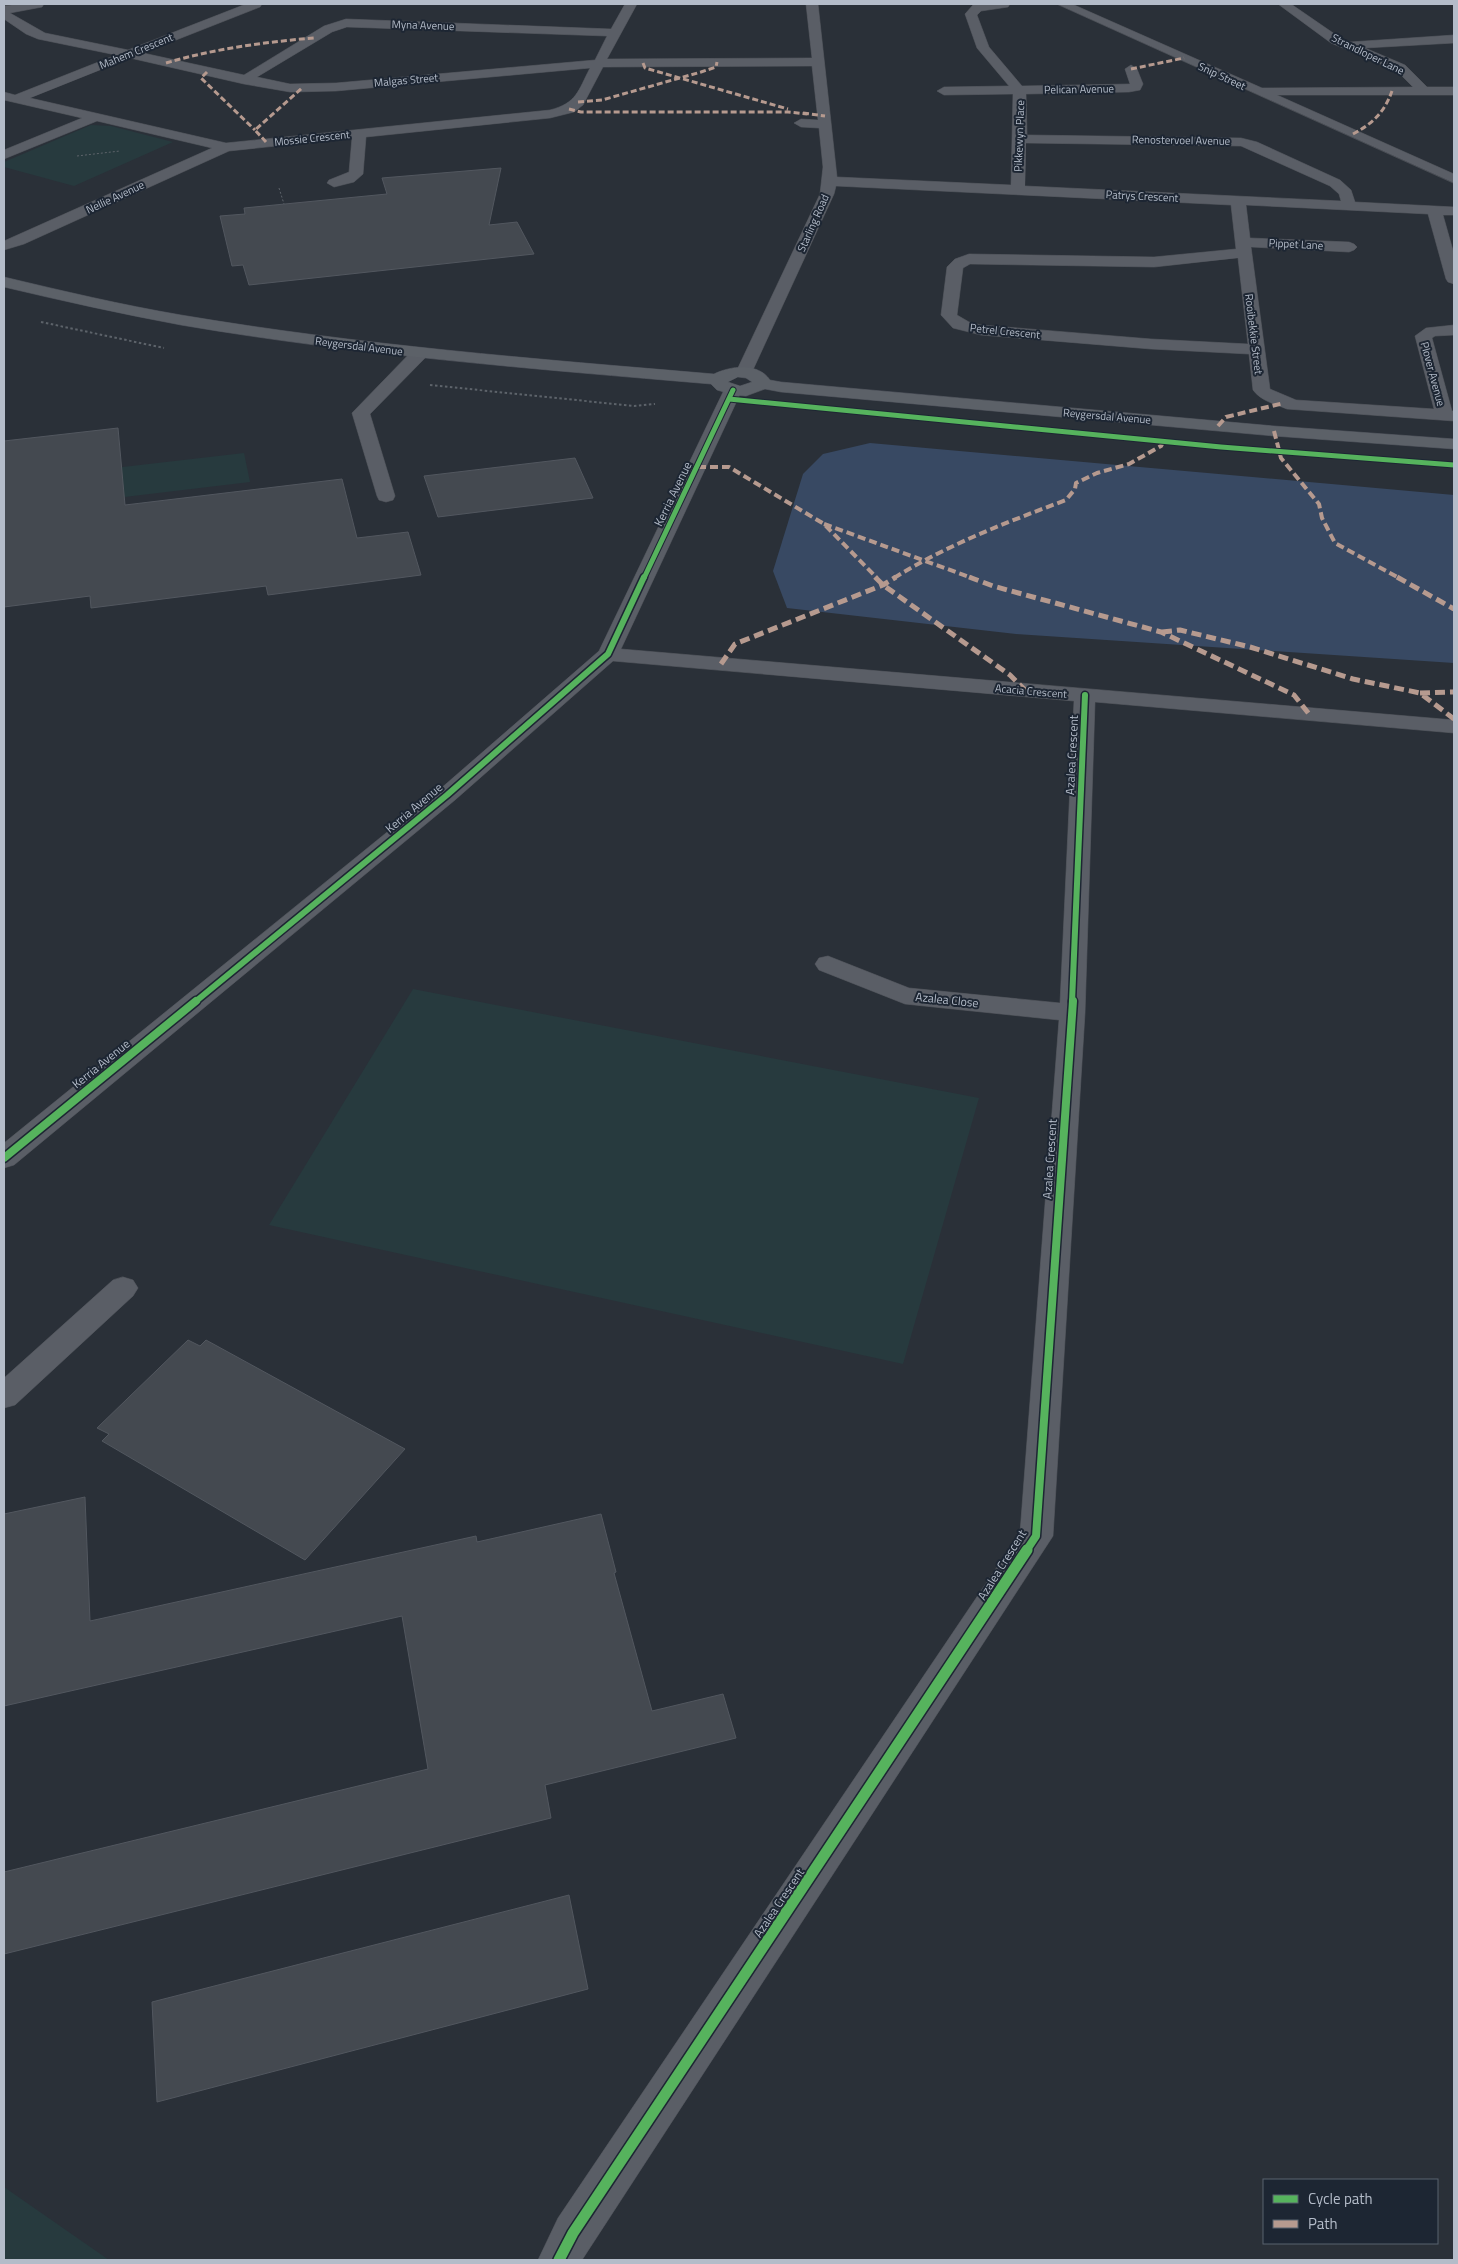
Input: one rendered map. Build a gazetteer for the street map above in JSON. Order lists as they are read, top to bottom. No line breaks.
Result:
{"streets":{"main road":["Reygersdal Avenue"],"street":["Myna Avenue","Mahem Crescent","Strandloper Lane","Snip Street","Malgas Street","Pelican Avenue","Pikkewyn Place","Mossie Crescent","Renostervoel Avenue","Patrys Crescent","Nellie Avenue","Starling Road","Pippet Lane","Petrel Crescent","Rooibekkie Street","Plover Avenue","Kerria Avenue","Acacia Crescent","Azalea Crescent","Azalea Close"]},"crossings":[["Myna Avenue","Malgas Street"],["Mahem Crescent","Malgas Street"],["Mahem Crescent","Mossie Crescent"],["Strandloper Lane","Snip Street"],["Malgas Street","Mossie Crescent"],["Malgas Street","Starling Road"],["Pelican Avenue","Pikkewyn Place"],["Pikkewyn Place","Renostervoel Avenue"],["Pikkewyn Place","Patrys Crescent"],["Mossie Crescent","Nellie Avenue"],["Renostervoel Avenue","Patrys Crescent"],["Patrys Crescent","Starling Road"],["Patrys Crescent","Rooibekkie Street"],["Starling Road","Reygersdal Avenue"],["Starling Road","Kerria Avenue"],["Pippet Lane","Petrel Crescent"],["Pippet Lane","Rooibekkie Street"],["Petrel Crescent","Rooibekkie Street"],["Rooibekkie Street","Plover Avenue"],["Reygersdal Avenue","Kerria Avenue"],["Kerria Avenue","Acacia Crescent"],["Acacia Crescent","Azalea Crescent"],["Azalea Crescent","Azalea Close"]],"legend":["Cycle path","Path"]}
